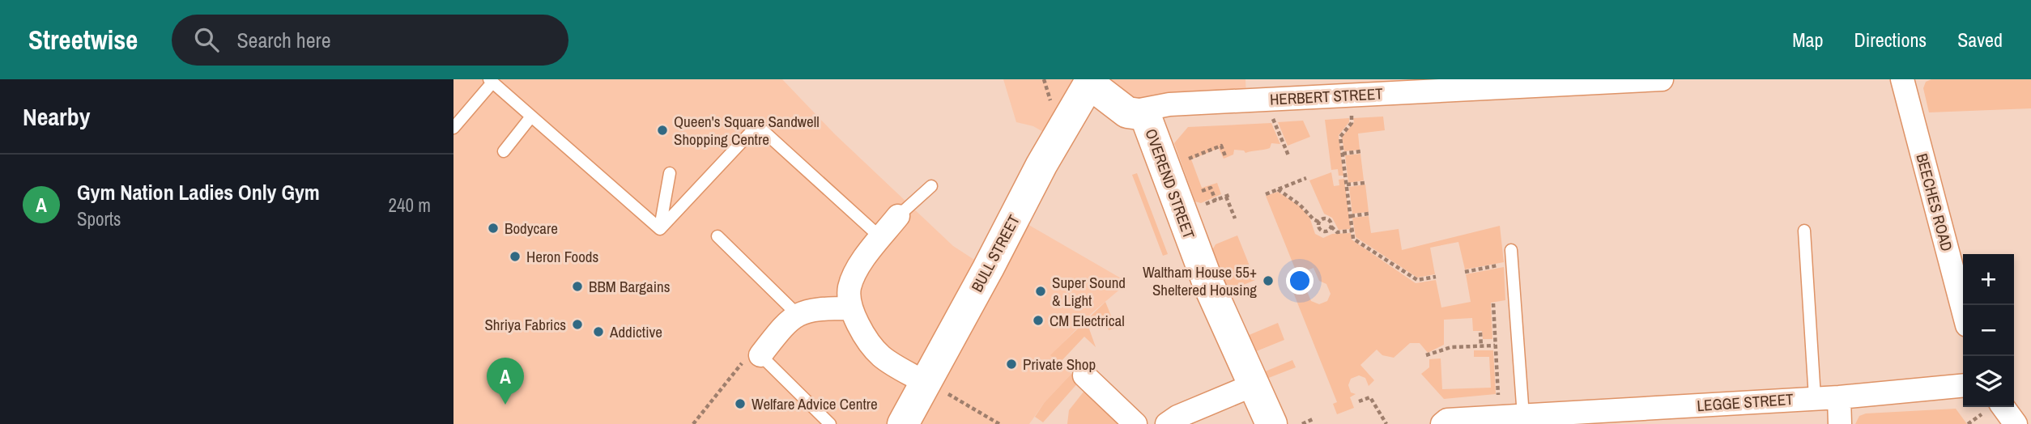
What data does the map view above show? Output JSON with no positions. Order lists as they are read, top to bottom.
{
  "streets": {
    "street": [
      "HERBERT STREET",
      "OVEREND STREET",
      "BEECHES ROAD",
      "BULL STREET",
      "LEGGE STREET"
    ]
  },
  "crossings": [
    ["HERBERT STREET", "OVEREND STREET"],
    ["OVEREND STREET", "BULL STREET"]
  ],
  "places": [
    "Queen's Square Sandwell Shopping Centre",
    "Bodycare",
    "Heron Foods",
    "Waltham House 55+ Sheltered Housing",
    "BBM Bargains",
    "Super Sound & Light",
    "CM Electrical",
    "Shriya Fabrics",
    "Addictive",
    "Private Shop",
    "Welfare Advice Centre"
  ],
  "page": {
    "header": "Streetwise",
    "search": "Search here",
    "nav": ["Map", "Directions", "Saved"],
    "heading": "Nearby",
    "list": [
      {
        "mark": "A",
        "name": "Gym Nation Ladies Only Gym",
        "note": "Sports",
        "value": "240 m"
      }
    ],
    "map_buttons": ["+", "−"],
    "pins": "A"
  }
}
